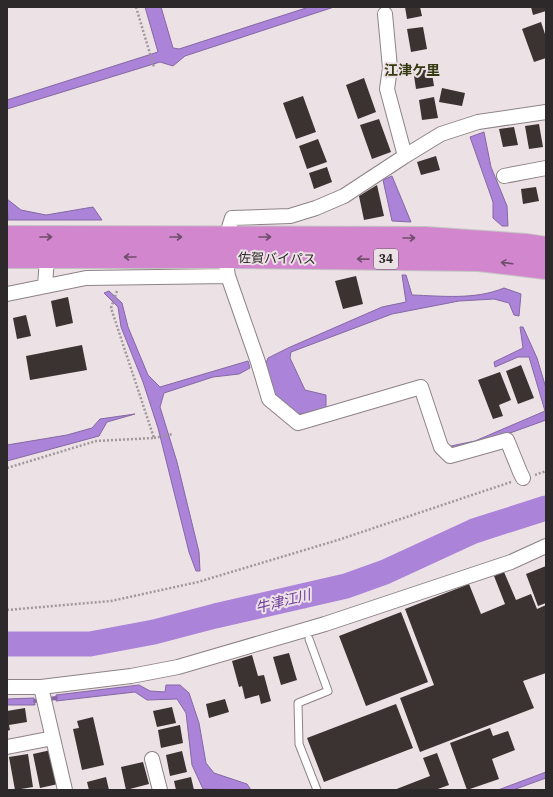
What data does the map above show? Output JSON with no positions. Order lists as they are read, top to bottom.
{
  "streets": {
    "highway": ["佐賀バイパス", "34"]
  },
  "districts": ["江津ケ里"],
  "water": ["牛津江川"]
}
